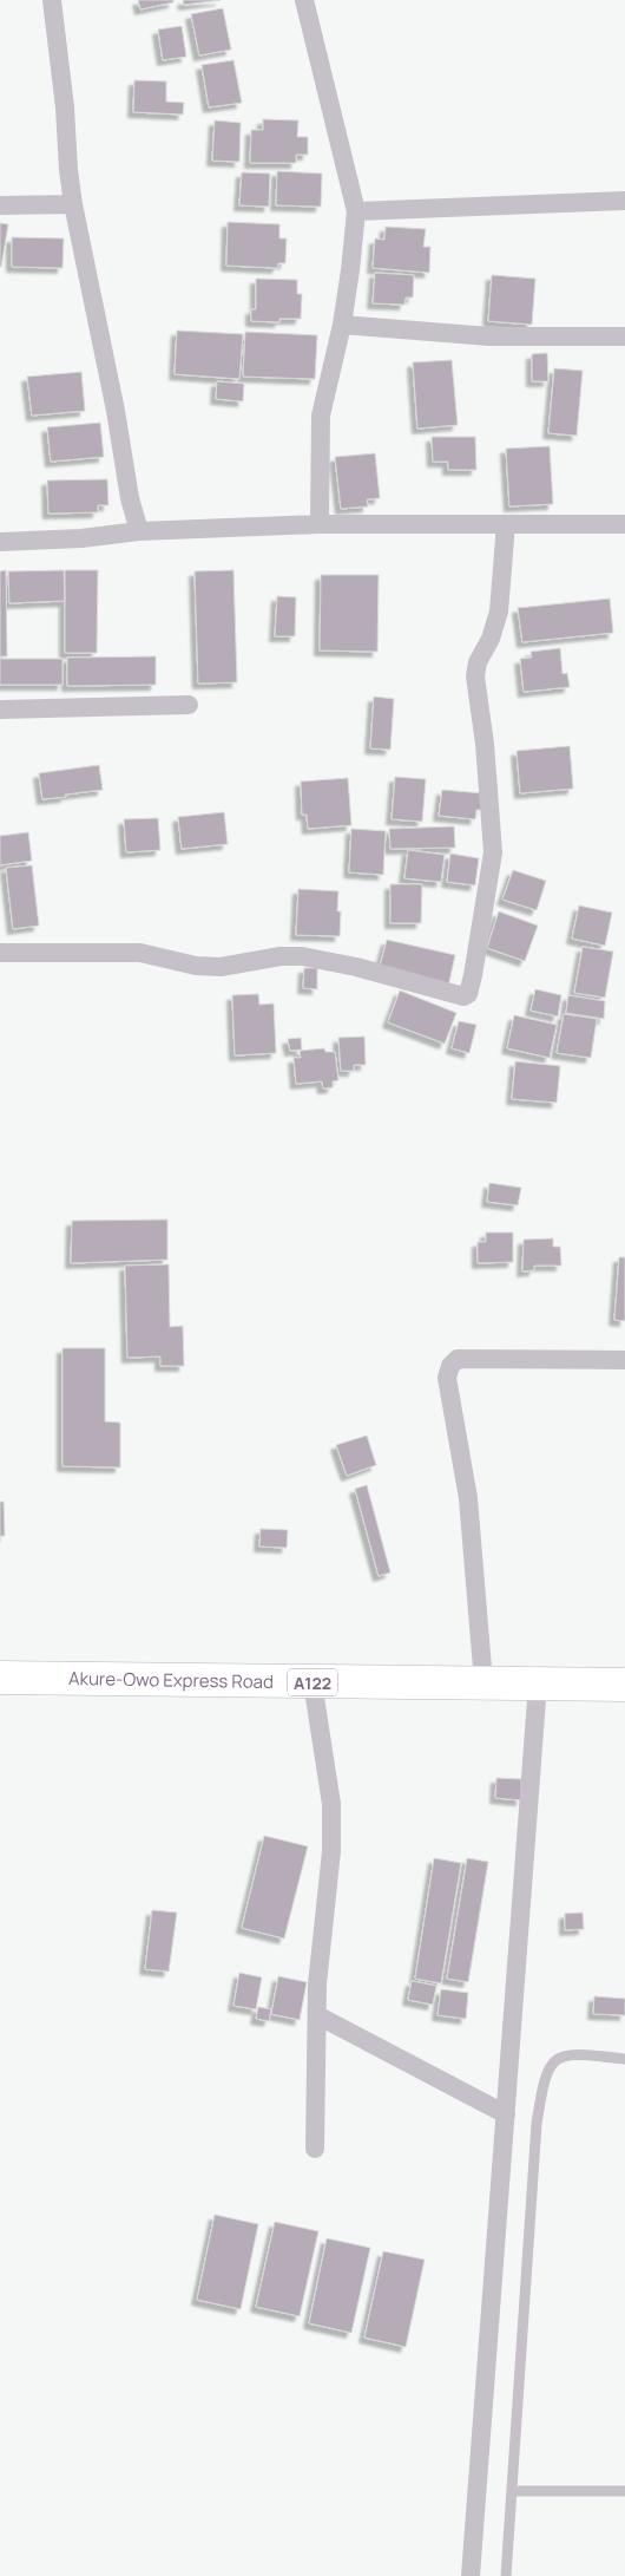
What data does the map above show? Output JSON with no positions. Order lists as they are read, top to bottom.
{
  "streets": {
    "highway": ["Akure-Owo Express Road", "A122"]
  }
}
